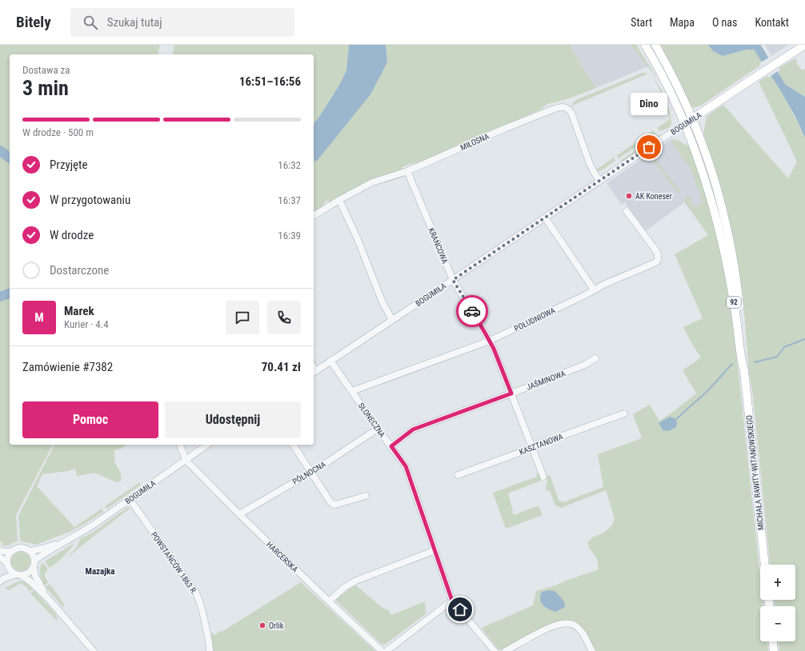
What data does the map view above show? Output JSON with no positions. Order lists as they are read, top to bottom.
{
  "streets": {
    "main road": ["BOGUMIŁA", "92", "MICHAŁA RAWITY-WITANOWSKIEGO"],
    "street": [
      "MIŁOSNA",
      "KRAŃCOWA",
      "POŁUDNIOWA",
      "JAŚMINOWA",
      "SŁONECZNA",
      "KASZTANOWA",
      "PÓŁNOCNA",
      "HARCERSKA",
      "POWSTAŃCÓW 1863 R."
    ]
  },
  "crossings": [
    ["BOGUMIŁA", "MIŁOSNA"],
    ["BOGUMIŁA", "KRAŃCOWA"],
    ["BOGUMIŁA", "SŁONECZNA"],
    ["BOGUMIŁA", "MICHAŁA RAWITY-WITANOWSKIEGO"],
    ["BOGUMIŁA", "HARCERSKA"],
    ["BOGUMIŁA", "POWSTAŃCÓW 1863 R."],
    ["MIŁOSNA", "KRAŃCOWA"],
    ["KRAŃCOWA", "POŁUDNIOWA"],
    ["KRAŃCOWA", "JAŚMINOWA"],
    ["KRAŃCOWA", "KASZTANOWA"],
    ["POŁUDNIOWA", "SŁONECZNA"],
    ["JAŚMINOWA", "SŁONECZNA"],
    ["SŁONECZNA", "PÓŁNOCNA"],
    ["PÓŁNOCNA", "HARCERSKA"]
  ],
  "districts": ["Mazajka"],
  "places": ["Dino", "AK Koneser", "Orlik"],
  "page": {
    "header": "Bitely",
    "search": "Szukaj tutaj",
    "nav": [
      "Start",
      "Mapa",
      "O nas",
      "Kontakt"
    ],
    "heading": ["3 min", "Dostawa za", "16:51–16:56"],
    "panel": [
      "Marek",
      "Kurier · 4.4",
      "Zamówienie #7382",
      "70.41 zł"
    ],
    "bubble": "Dino",
    "bar": "W drodze · 500 m",
    "list": [
      ["Przyjęte", "16:32"],
      ["W przygotowaniu", "16:37"],
      ["W drodze", "16:39"],
      "Dostarczone"
    ],
    "round": "M",
    "buttons": ["Pomoc", "Udostępnij"],
    "map_buttons": ["+", "−"]
  }
}
